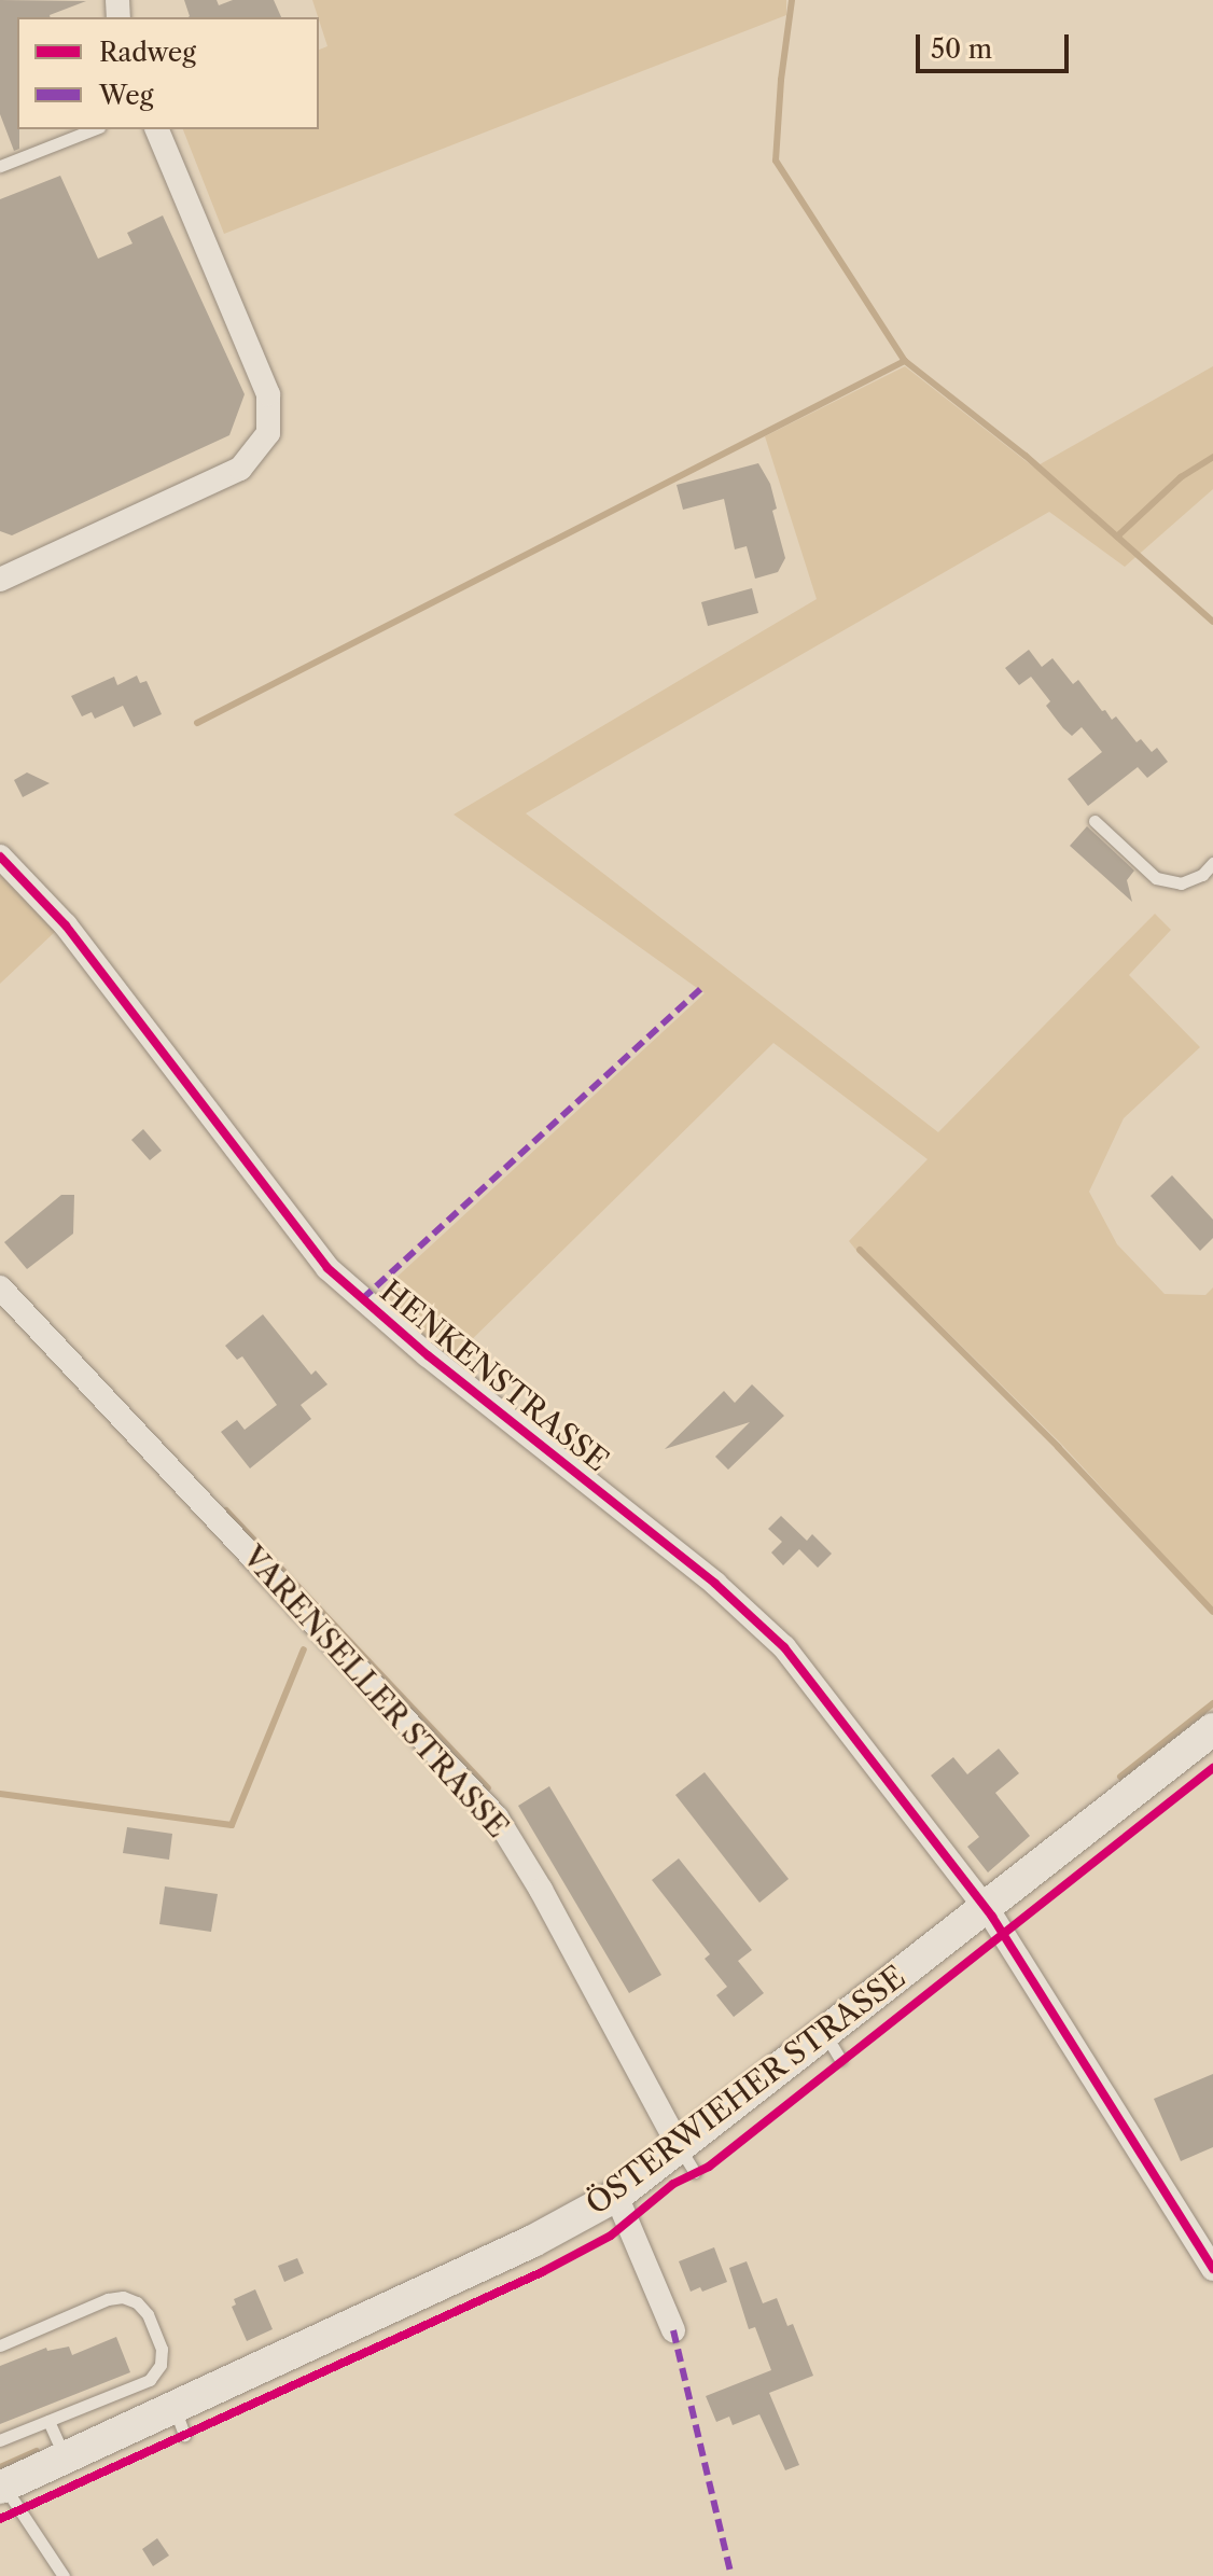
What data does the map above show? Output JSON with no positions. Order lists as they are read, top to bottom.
{
  "streets": {
    "street": ["HENKENSTRASSE", "VARENSELLER STRASSE", "ÖSTERWIEHER STRASSE"]
  },
  "crossings": [
    ["HENKENSTRASSE", "ÖSTERWIEHER STRASSE"],
    ["VARENSELLER STRASSE", "ÖSTERWIEHER STRASSE"]
  ],
  "legend": ["Radweg", "Weg"],
  "scale_bar": "50 m"
}
